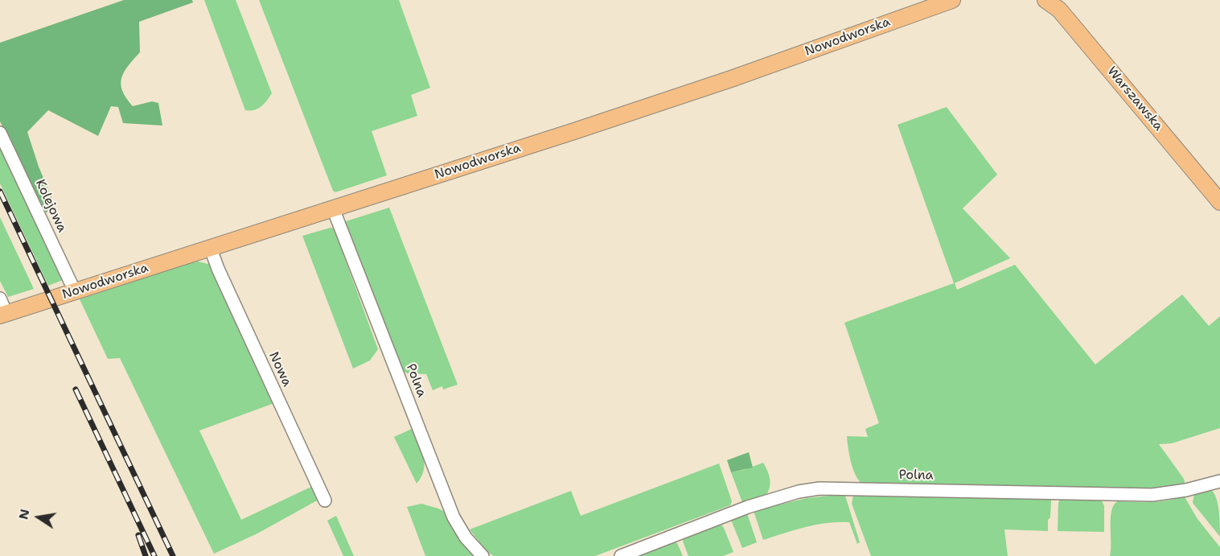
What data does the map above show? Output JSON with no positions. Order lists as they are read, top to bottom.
{
  "streets": {
    "main road": ["Nowodworska", "Warszawska"],
    "street": ["Kolejowa", "Nowa", "Polna"]
  },
  "crossings": [
    ["Nowodworska", "Kolejowa"],
    ["Nowodworska", "Nowa"],
    ["Nowodworska", "Polna"]
  ],
  "north": "left"
}
